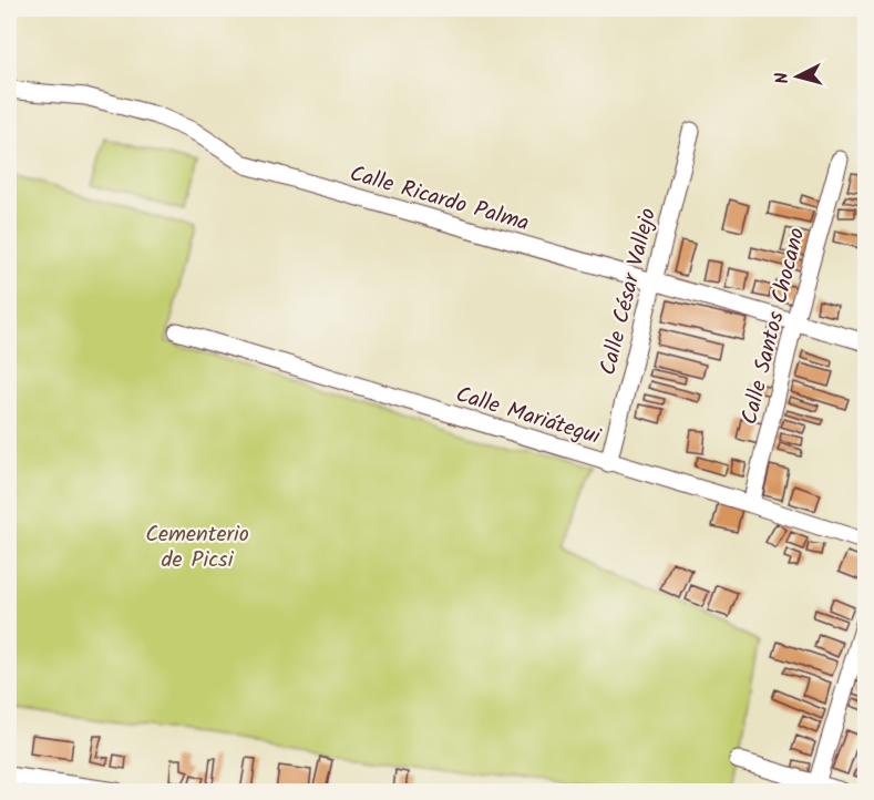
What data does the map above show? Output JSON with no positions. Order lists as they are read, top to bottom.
{
  "streets": {
    "street": [
      "Calle Ricardo Palma",
      "Calle César Vallejo",
      "Calle Santos Chocano",
      "Calle Mariátegui"
    ]
  },
  "crossings": [
    ["Calle Ricardo Palma", "Calle César Vallejo"],
    ["Calle Ricardo Palma", "Calle Santos Chocano"],
    ["Calle César Vallejo", "Calle Mariátegui"],
    ["Calle Santos Chocano", "Calle Mariátegui"]
  ],
  "parks": ["Cementerio de Picsi"],
  "north": "left"
}
